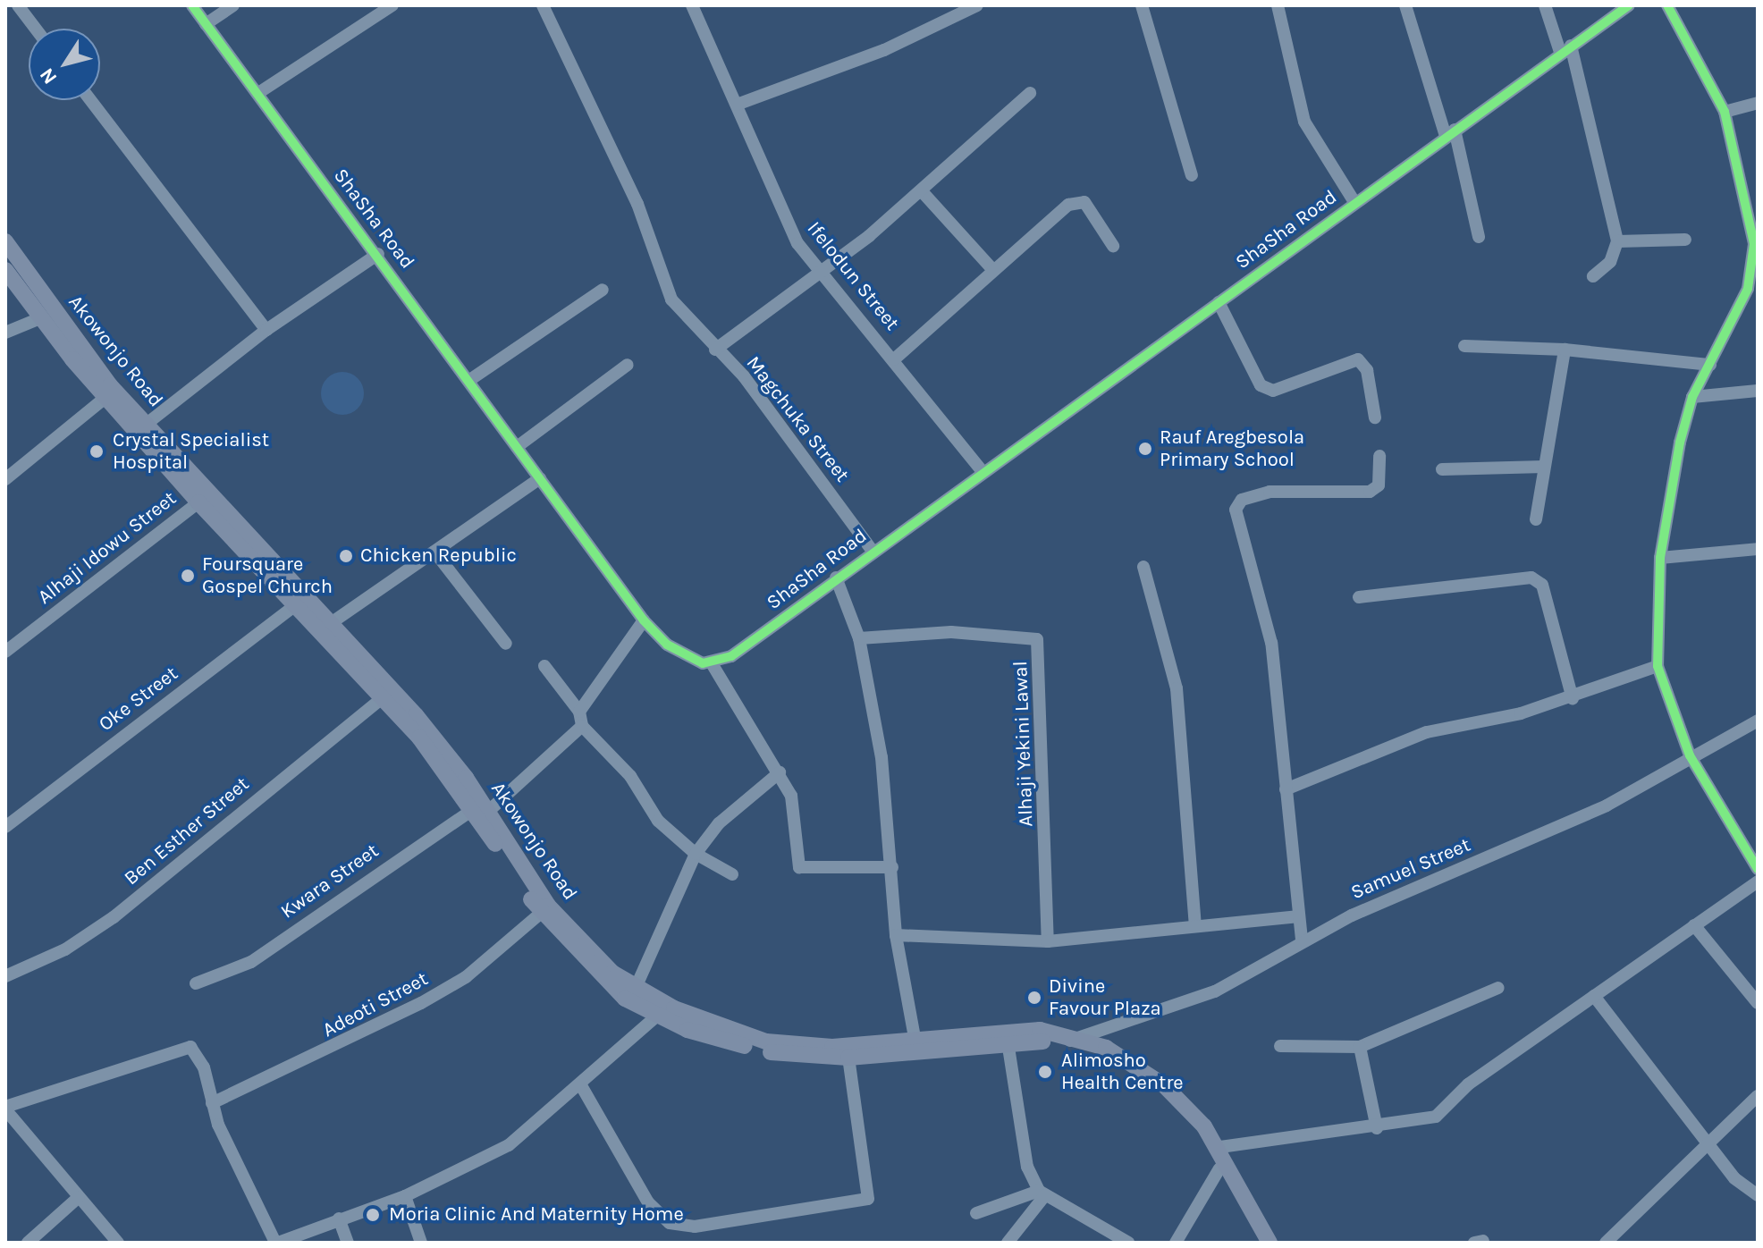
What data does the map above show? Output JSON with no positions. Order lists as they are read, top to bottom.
{
  "streets": {
    "main road": ["Akowonjo Road"],
    "street": [
      "ShaSha Road",
      "Ifelodun Street",
      "Magchuka Street",
      "Alhaji Idowu Street",
      "Oke Street",
      "Alhaji Yekini Lawal",
      "Ben Esther Street",
      "Samuel Street",
      "Kwara Street",
      "Adeoti Street"
    ]
  },
  "crossings": [
    ["ShaSha Road", "Ifelodun Street"],
    ["ShaSha Road", "Magchuka Street"],
    ["Akowonjo Road", "Alhaji Idowu Street"],
    ["Akowonjo Road", "Oke Street"],
    ["Akowonjo Road", "Ben Esther Street"],
    ["Akowonjo Road", "Samuel Street"],
    ["Akowonjo Road", "Kwara Street"],
    ["Akowonjo Road", "Adeoti Street"]
  ],
  "places": [
    "Rauf Aregbesola Primary School",
    "Crystal Specialist Hospital",
    "Chicken Republic",
    "Foursquare Gospel Church",
    "Divine Favour Plaza",
    "Alimosho Health Centre",
    "Moria Clinic And Maternity Home"
  ],
  "north": "bottom left"
}
